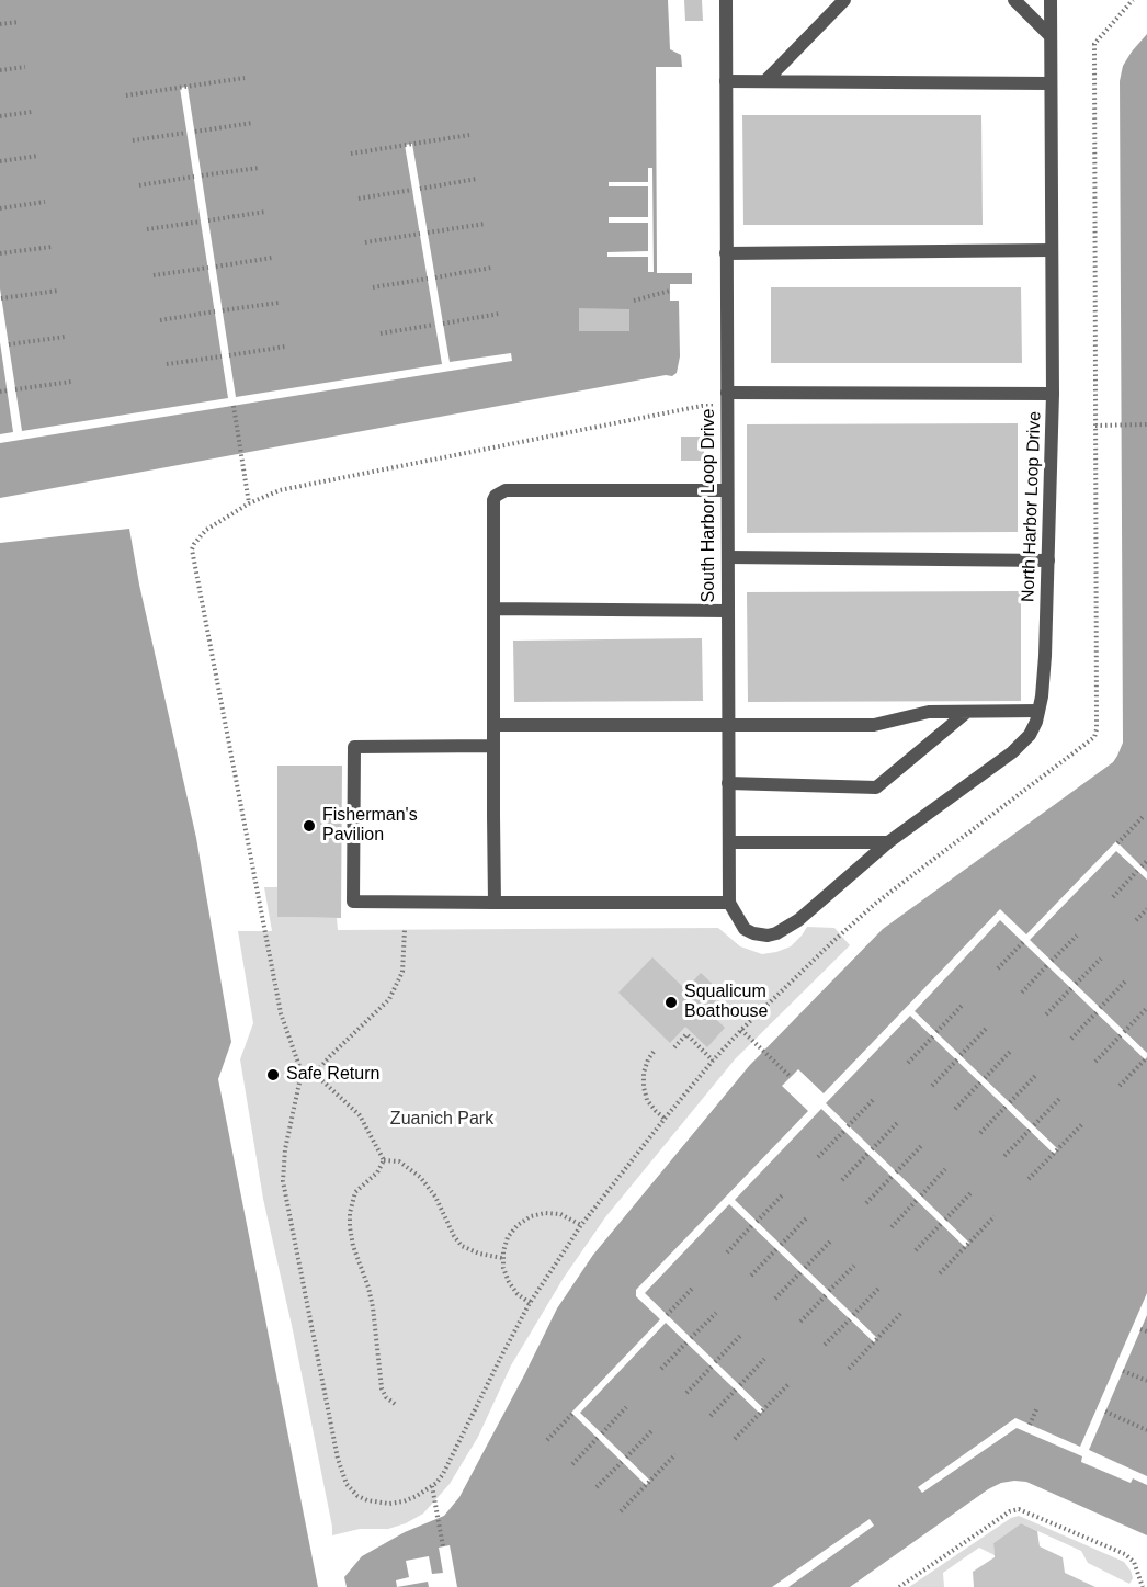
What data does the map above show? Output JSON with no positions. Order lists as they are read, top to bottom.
{
  "streets": {
    "street": ["South Harbor Loop Drive", "North Harbor Loop Drive"]
  },
  "crossings": [
    ["South Harbor Loop Drive", "North Harbor Loop Drive"]
  ],
  "parks": ["Zuanich Park"],
  "places": ["Fisherman's Pavilion", "Squalicum Boathouse", "Safe Return"]
}
